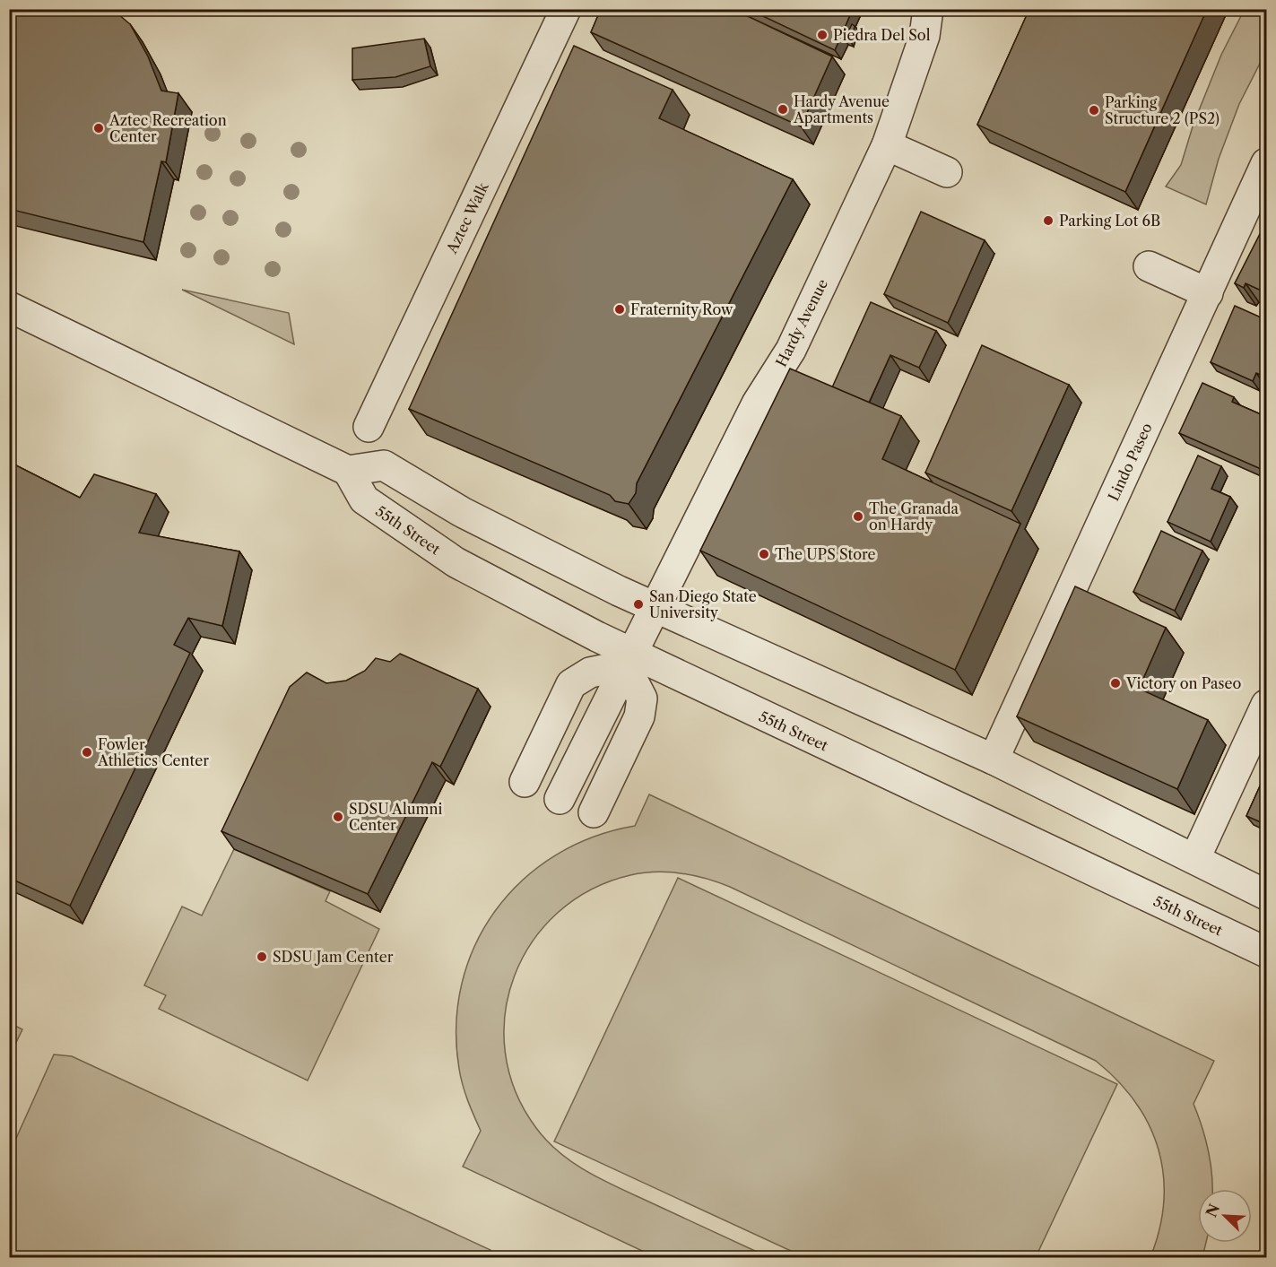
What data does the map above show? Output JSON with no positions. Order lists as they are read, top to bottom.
{
  "streets": {
    "street": [
      "Aztec Walk",
      "Hardy Avenue",
      "Lindo Paseo",
      "55th Street"
    ]
  },
  "crossings": [
    ["Hardy Avenue", "55th Street"]
  ],
  "places": [
    "Piedra Del Sol",
    "Hardy Avenue Apartments",
    "Parking Structure 2 (PS2)",
    "Aztec Recreation Center",
    "Parking Lot 6B",
    "Fraternity Row",
    "The Granada on Hardy",
    "The UPS Store",
    "San Diego State University",
    "Victory on Paseo",
    "Fowler Athletics Center",
    "SDSU Alumni Center",
    "SDSU Jam Center"
  ],
  "north": "top left"
}
